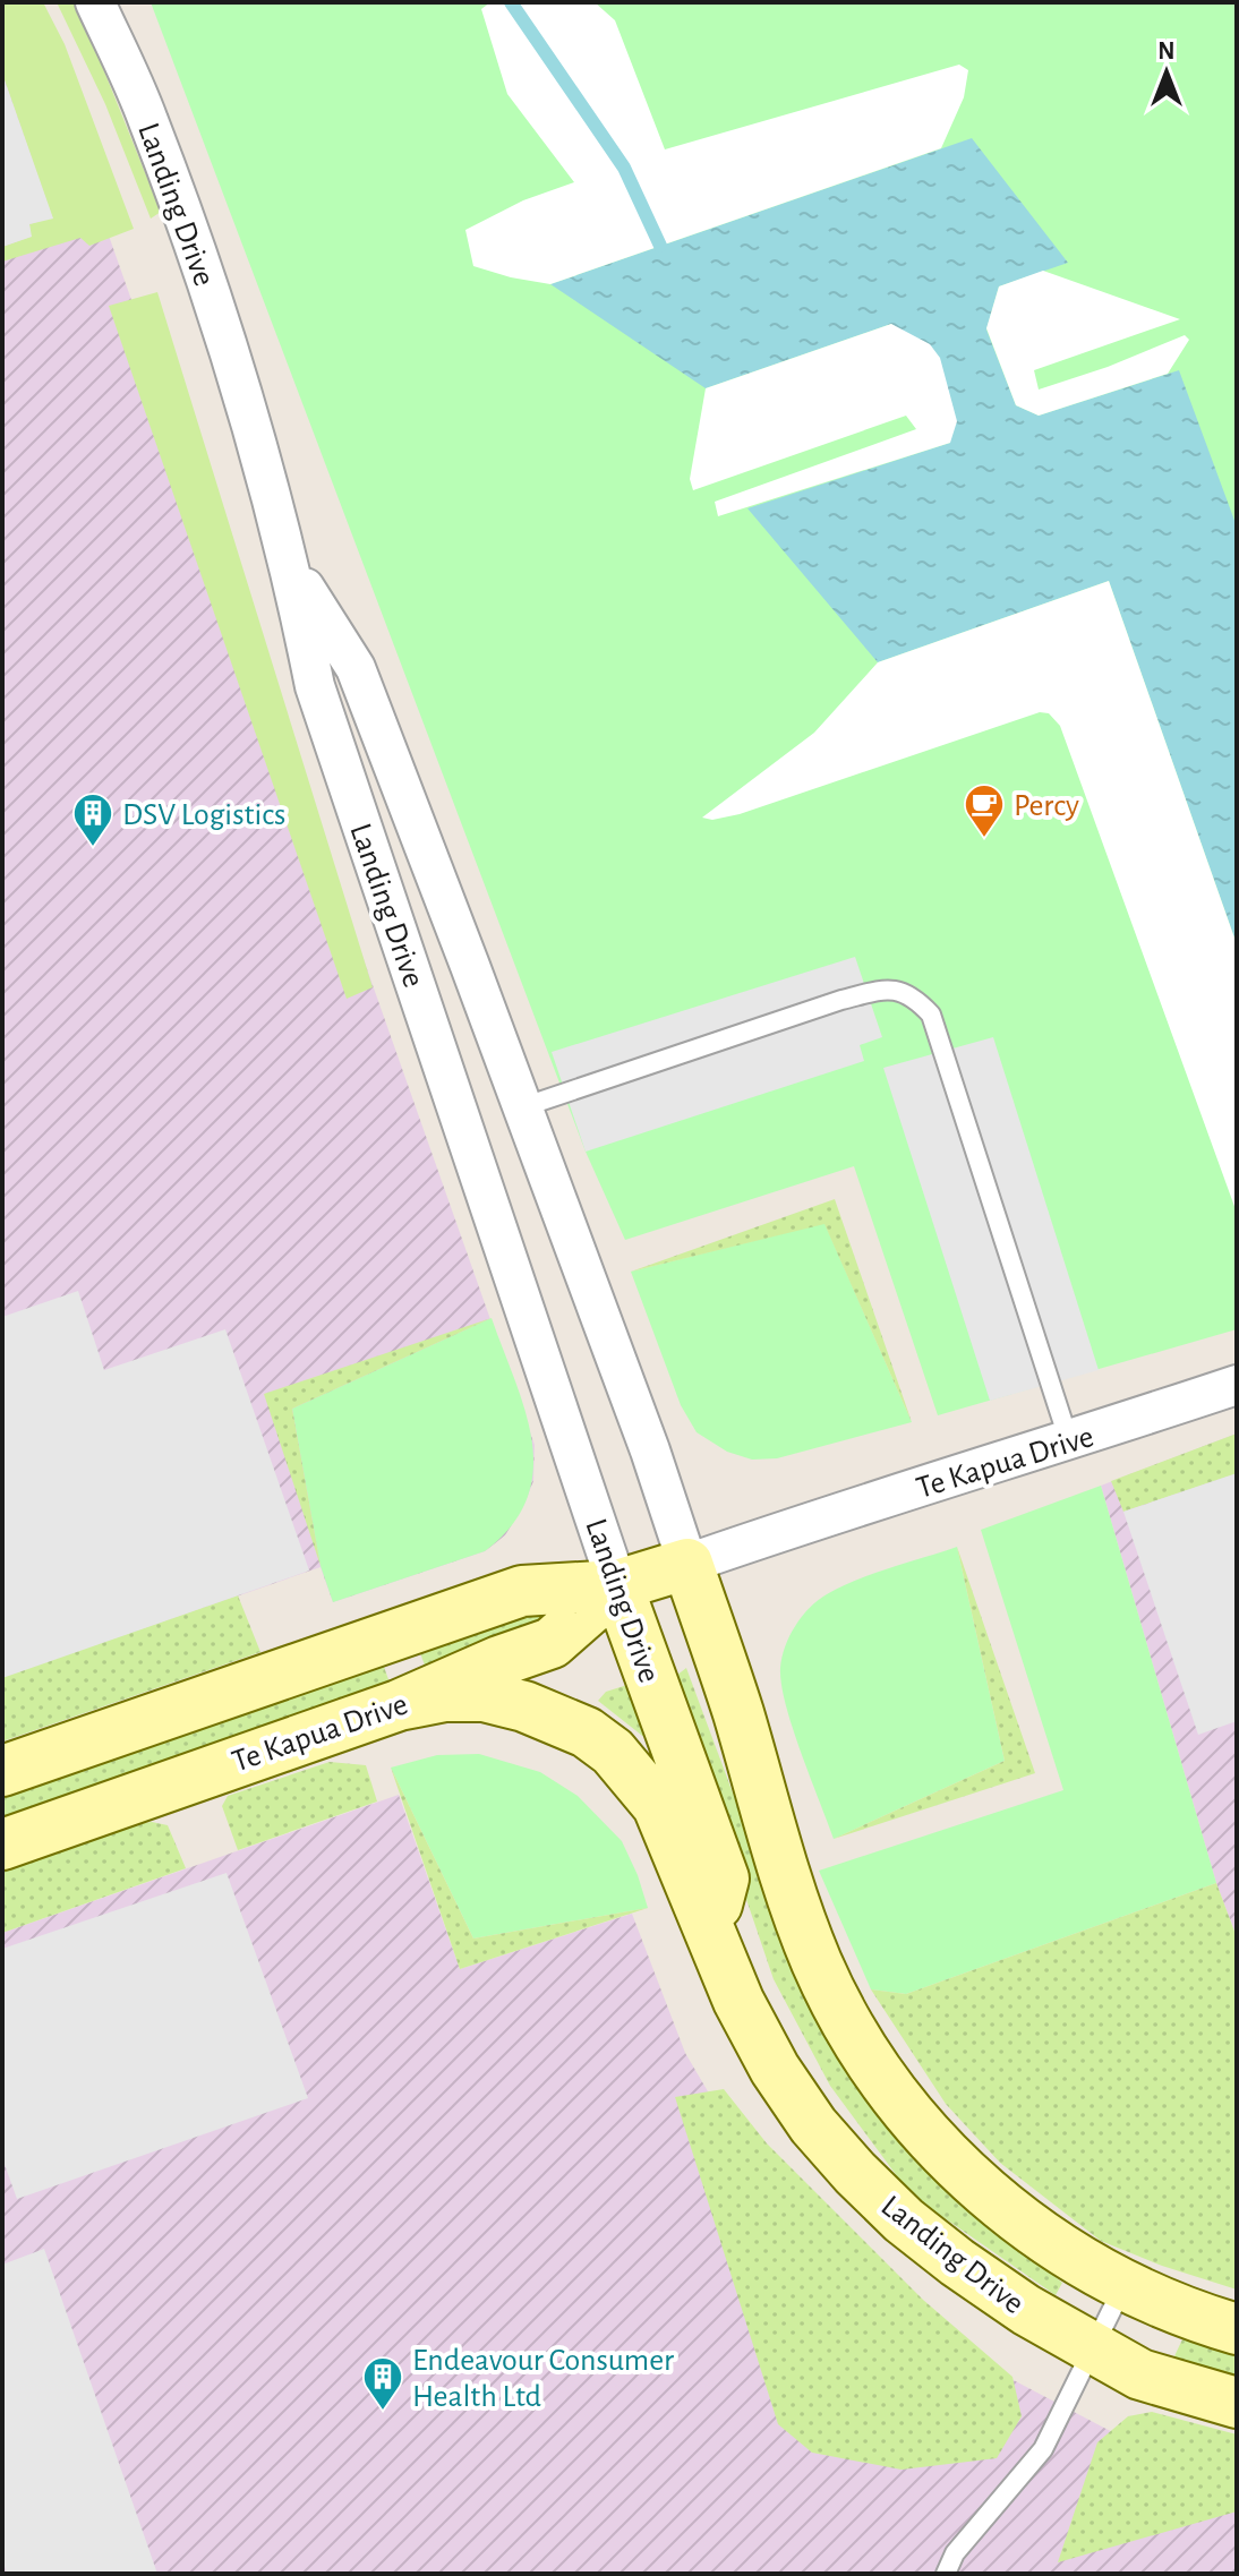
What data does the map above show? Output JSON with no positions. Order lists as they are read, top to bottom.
{
  "streets": {
    "street": ["Landing Drive", "Te Kapua Drive"]
  },
  "crossings": [
    ["Landing Drive", "Te Kapua Drive"]
  ],
  "places": {
    "cafe": ["Percy"],
    "building": ["DSV Logistics", "Endeavour Consumer Health Ltd"]
  },
  "north": "top"
}
